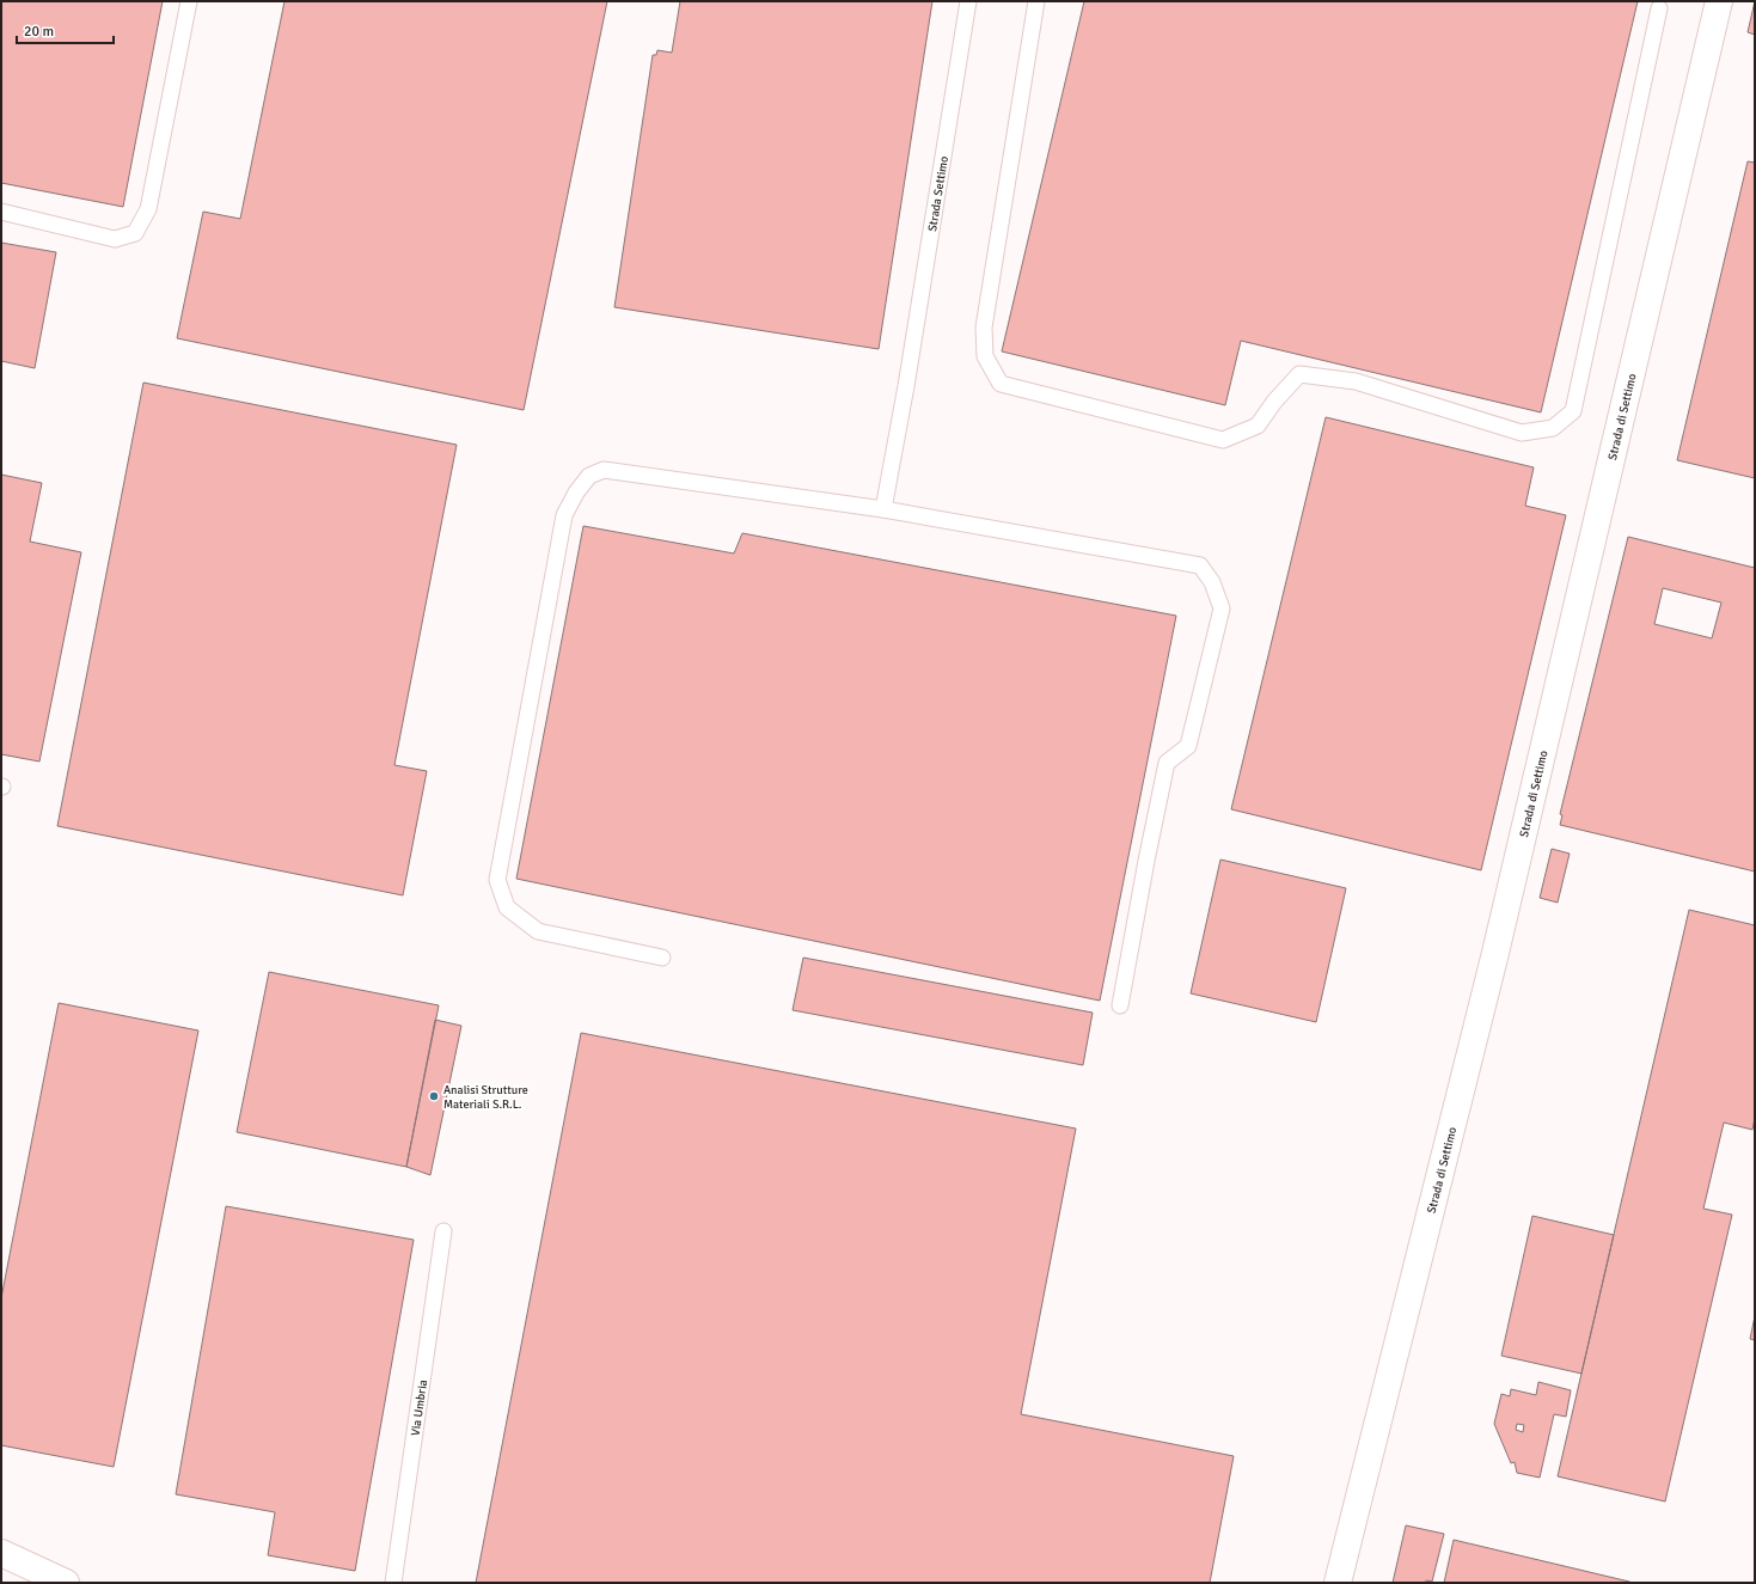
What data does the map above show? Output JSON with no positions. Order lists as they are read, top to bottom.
{
  "streets": {
    "street": ["Strada di Settimo"],
    "lane": ["Strada Settimo", "Via Umbria"]
  },
  "places": ["Analisi Strutture Materiali S.R.L."],
  "scale_bar": "20 m"
}
